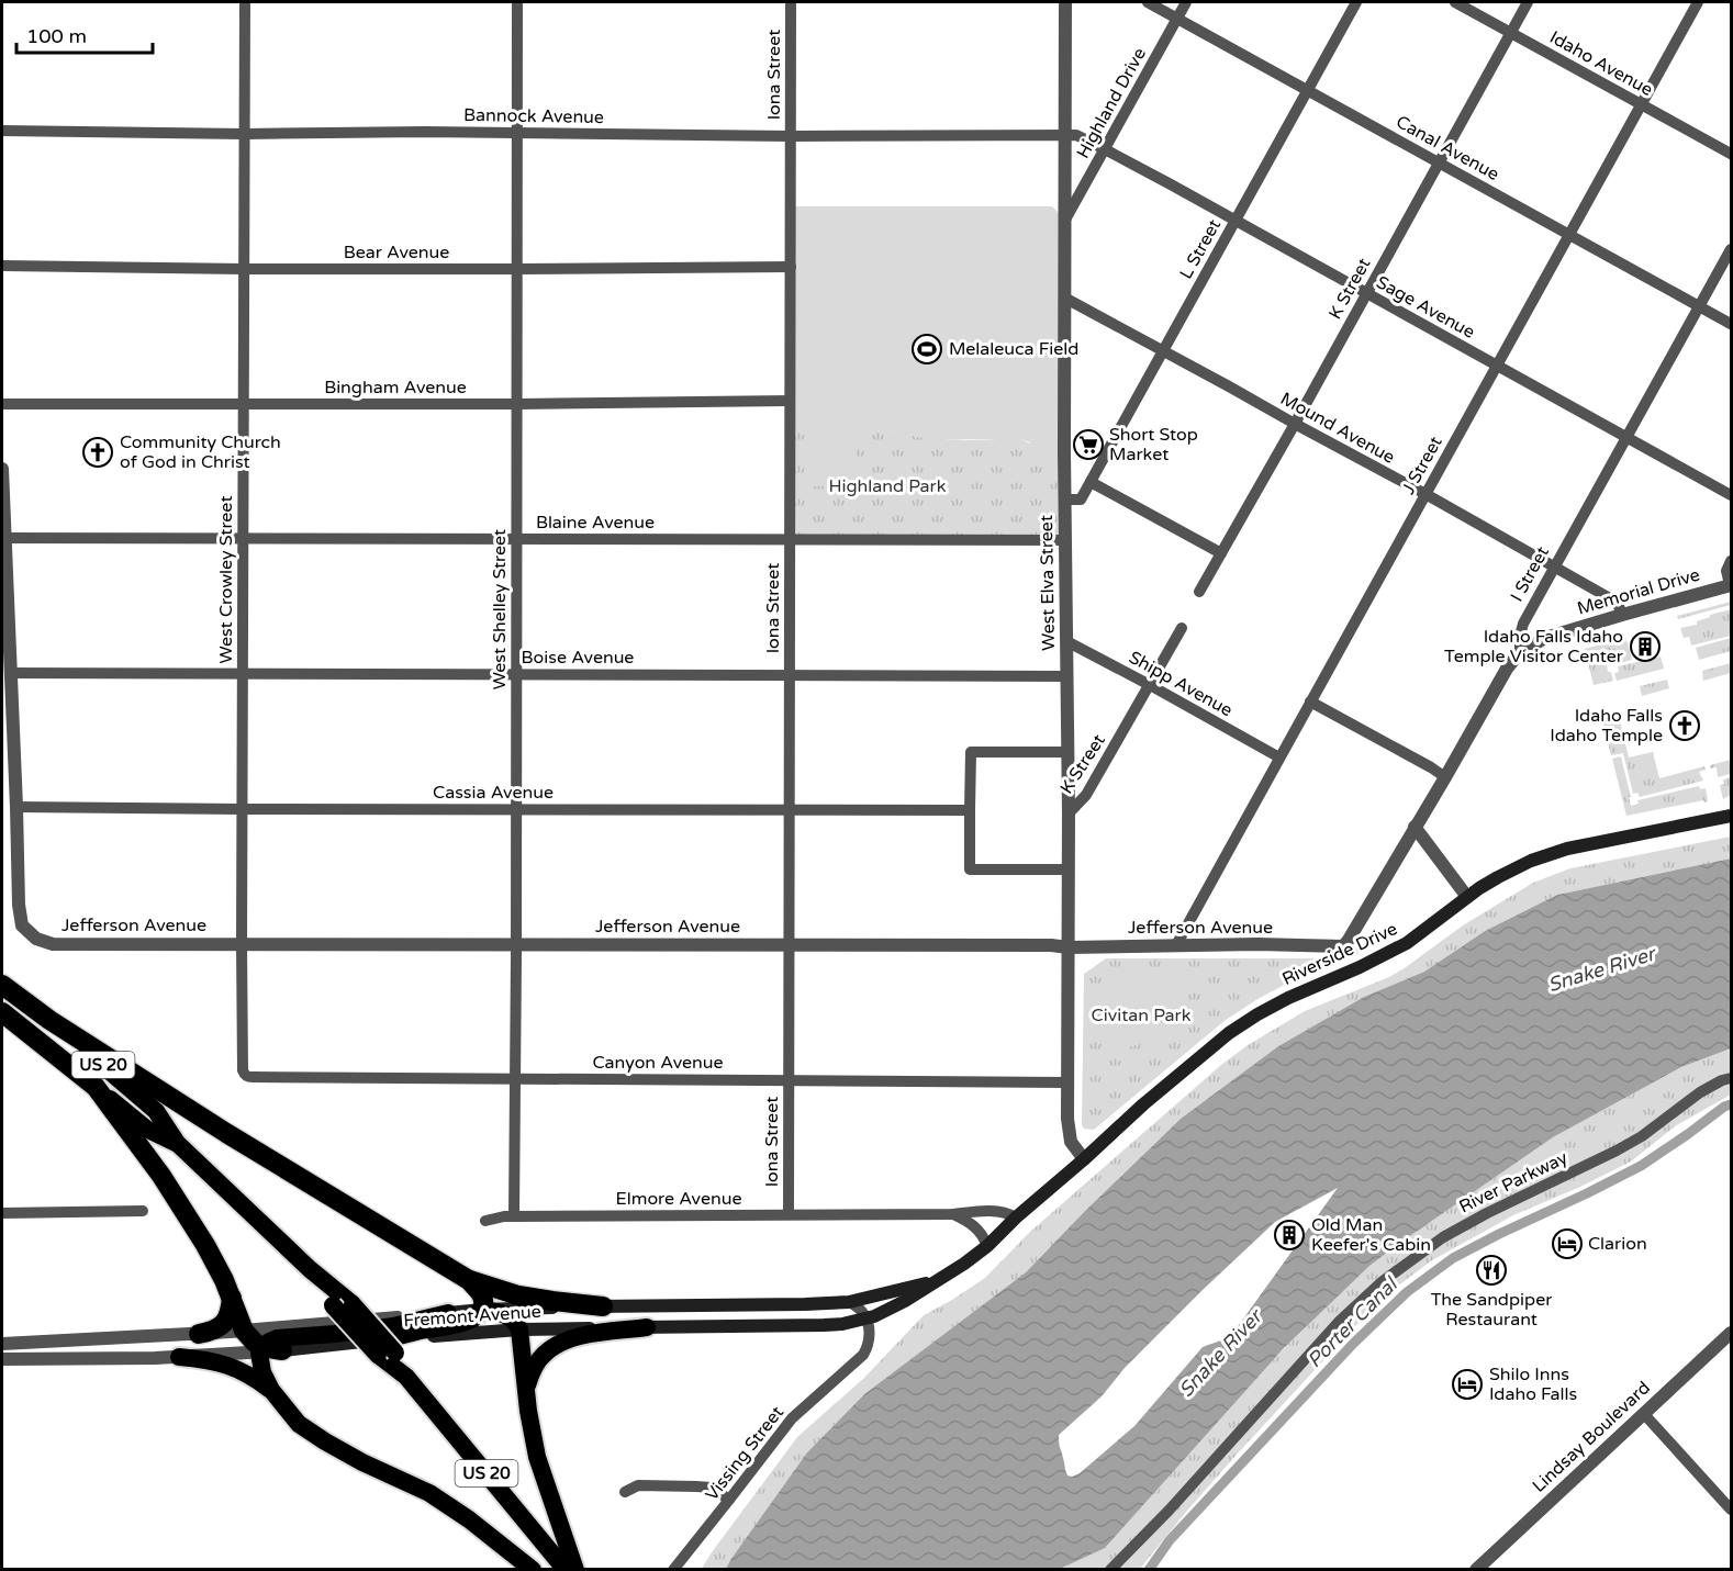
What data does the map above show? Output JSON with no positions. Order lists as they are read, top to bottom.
{
  "streets": {
    "highway": ["US 20"],
    "main road": ["Riverside Drive", "Fremont Avenue"],
    "street": [
      "Idaho Avenue",
      "Iona Street",
      "Highland Drive",
      "Bannock Avenue",
      "Canal Avenue",
      "L Street",
      "Bear Avenue",
      "K Street",
      "Sage Avenue",
      "Bingham Avenue",
      "Mound Avenue",
      "J Street",
      "Blaine Avenue",
      "I Street",
      "West Crowley Street",
      "West Elva Street",
      "Memorial Drive",
      "West Shelley Street",
      "Boise Avenue",
      "Shipp Avenue",
      "Cassia Avenue",
      "Jefferson Avenue",
      "Canyon Avenue",
      "River Parkway",
      "Elmore Avenue",
      "Lindsay Boulevard",
      "Vissing Street"
    ]
  },
  "crossings": [
    ["Idaho Avenue", "K Street"],
    ["Idaho Avenue", "J Street"],
    ["Iona Street", "Bannock Avenue"],
    ["Iona Street", "Bear Avenue"],
    ["Iona Street", "Bingham Avenue"],
    ["Iona Street", "Blaine Avenue"],
    ["Iona Street", "Boise Avenue"],
    ["Iona Street", "Cassia Avenue"],
    ["Iona Street", "Jefferson Avenue"],
    ["Iona Street", "Canyon Avenue"],
    ["Iona Street", "Elmore Avenue"],
    ["Highland Drive", "Bannock Avenue"],
    ["Highland Drive", "Canal Avenue"],
    ["Highland Drive", "Sage Avenue"],
    ["Highland Drive", "West Elva Street"],
    ["Bannock Avenue", "Sage Avenue"],
    ["Bannock Avenue", "West Crowley Street"],
    ["Bannock Avenue", "West Elva Street"],
    ["Bannock Avenue", "West Shelley Street"],
    ["Canal Avenue", "L Street"],
    ["Canal Avenue", "K Street"],
    ["Canal Avenue", "J Street"],
    ["Canal Avenue", "I Street"],
    ["L Street", "Sage Avenue"],
    ["L Street", "Mound Avenue"],
    ["L Street", "West Elva Street"],
    ["Bear Avenue", "West Crowley Street"],
    ["Bear Avenue", "West Shelley Street"],
    ["K Street", "Sage Avenue"],
    ["K Street", "Mound Avenue"],
    ["K Street", "West Elva Street"],
    ["K Street", "Shipp Avenue"],
    ["Sage Avenue", "J Street"],
    ["Sage Avenue", "I Street"],
    ["Bingham Avenue", "West Crowley Street"],
    ["Bingham Avenue", "West Shelley Street"],
    ["Mound Avenue", "J Street"],
    ["Mound Avenue", "I Street"],
    ["Mound Avenue", "West Elva Street"],
    ["Mound Avenue", "Memorial Drive"],
    ["J Street", "Shipp Avenue"],
    ["J Street", "Jefferson Avenue"],
    ["Blaine Avenue", "West Crowley Street"],
    ["Blaine Avenue", "West Elva Street"],
    ["Blaine Avenue", "West Shelley Street"],
    ["I Street", "Memorial Drive"],
    ["I Street", "Jefferson Avenue"],
    ["West Crowley Street", "Boise Avenue"],
    ["West Crowley Street", "Cassia Avenue"],
    ["West Crowley Street", "Jefferson Avenue"],
    ["West Crowley Street", "Canyon Avenue"],
    ["West Elva Street", "Boise Avenue"],
    ["West Elva Street", "Shipp Avenue"],
    ["West Elva Street", "Jefferson Avenue"],
    ["West Elva Street", "Riverside Drive"],
    ["West Elva Street", "Canyon Avenue"],
    ["West Shelley Street", "Boise Avenue"],
    ["West Shelley Street", "Cassia Avenue"],
    ["West Shelley Street", "Jefferson Avenue"],
    ["West Shelley Street", "Canyon Avenue"],
    ["West Shelley Street", "Elmore Avenue"],
    ["Cassia Avenue", "Jefferson Avenue"],
    ["Riverside Drive", "Fremont Avenue"],
    ["US 20", "Fremont Avenue"],
    ["Elmore Avenue", "Fremont Avenue"],
    ["Fremont Avenue", "Vissing Street"]
  ],
  "water": ["Snake River", "Porter Canal"],
  "parks": ["Highland Park", "Civitan Park"],
  "places": {
    "sports": ["Melaleuca Field"],
    "supermarket": ["Short Stop Market"],
    "church": ["Community Church of God in Christ", "Idaho Falls Idaho Temple"],
    "building": ["Idaho Falls Idaho Temple Visitor Center", "Old Man Keefer's Cabin"],
    "hotel": ["Clarion", "Shilo Inns Idaho Falls"],
    "restaurant": ["The Sandpiper Restaurant"]
  },
  "scale_bar": "100 m"
}
